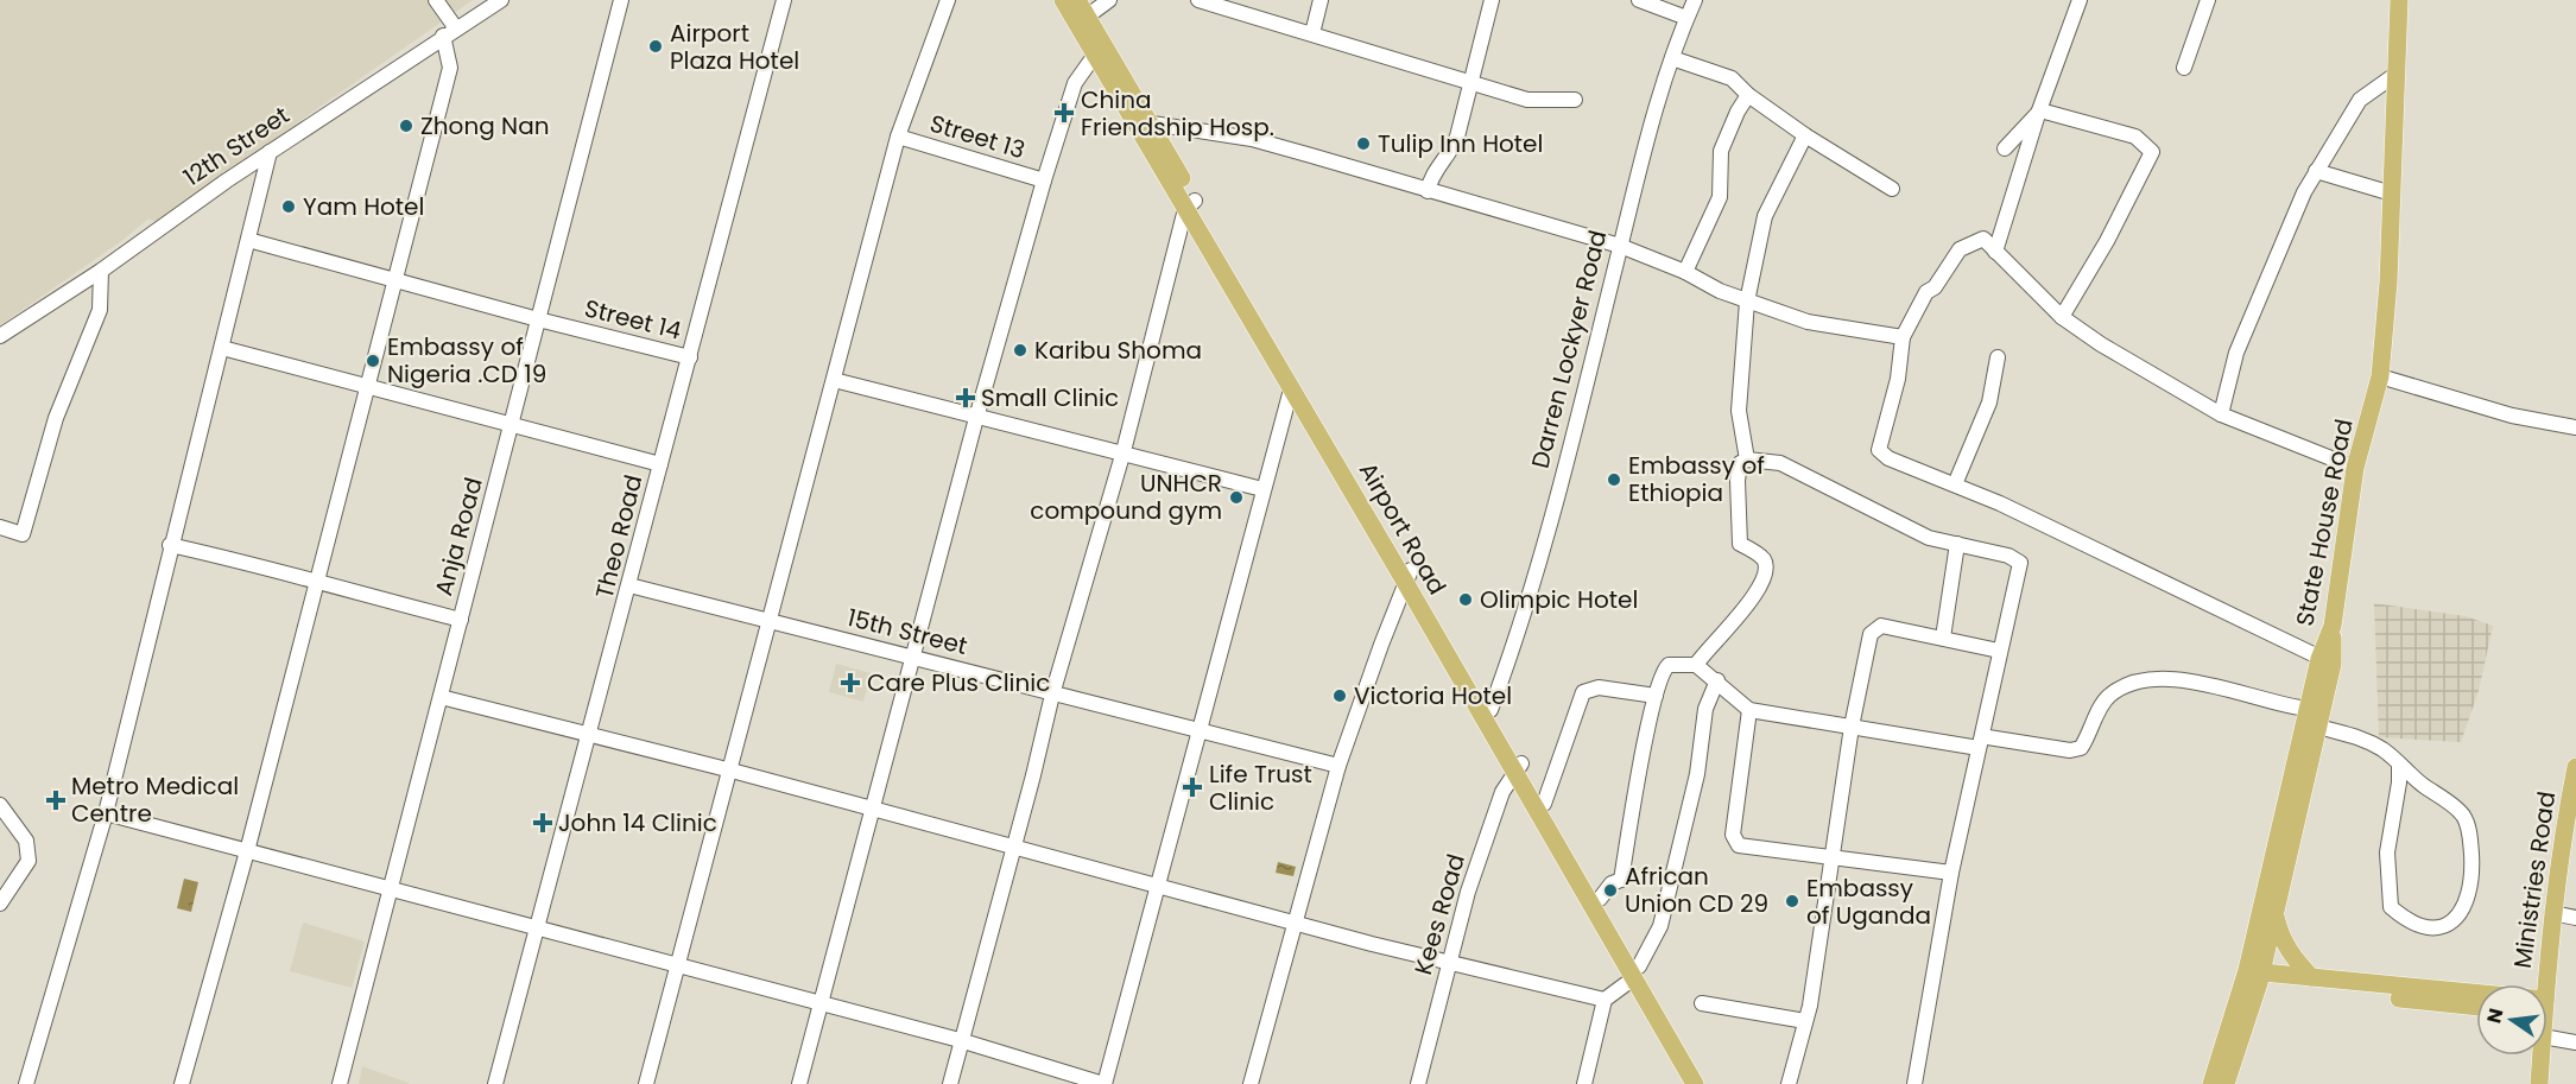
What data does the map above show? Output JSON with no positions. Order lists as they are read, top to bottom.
{
  "streets": {
    "main road": ["State House Road", "Airport Road", "Ministries Road"],
    "street": [
      "Street 13",
      "12th Street",
      "Street 14",
      "Darren Lockyer Road",
      "Anja Road",
      "Theo Road",
      "15th Street",
      "Kees Road"
    ]
  },
  "crossings": [
    ["Street 14", "Anja Road"],
    ["Street 14", "Theo Road"],
    ["Darren Lockyer Road", "Airport Road"],
    ["Airport Road", "Kees Road"],
    ["Theo Road", "15th Street"]
  ],
  "places": {
    "other": [
      "Airport Plaza Hotel",
      "Zhong Nan",
      "Tulip Inn Hotel",
      "Yam Hotel",
      "Karibu Shoma",
      "Embassy of Nigeria .CD 19",
      "Embassy of Ethiopia",
      "UNHCR compound gym",
      "Olimpic Hotel",
      "Victoria Hotel",
      "African Union CD 29",
      "Embassy of Uganda"
    ],
    "health": [
      "China Friendship Hosp.",
      "Small Clinic",
      "Care Plus Clinic",
      "Life Trust Clinic",
      "Metro Medical Centre",
      "John 14 Clinic"
    ]
  },
  "north": "left"
}
